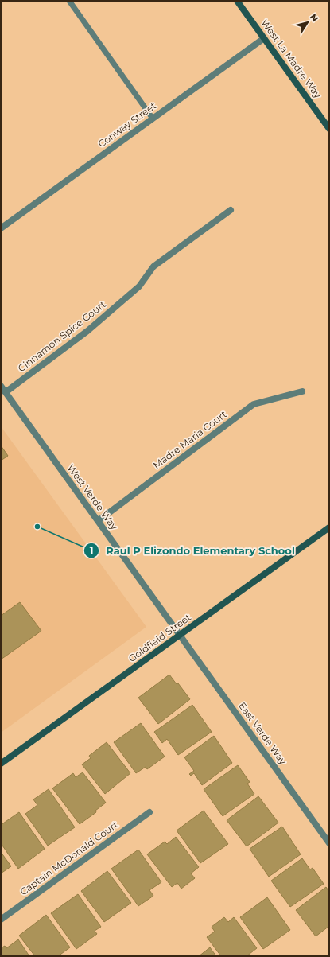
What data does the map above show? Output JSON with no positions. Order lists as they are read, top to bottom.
{
  "streets": {
    "street": [
      "West La Madre Way",
      "Conway Street",
      "Cinnamon Spice Court",
      "Madre Maria Court",
      "West Verde Way",
      "Goldfield Street",
      "East Verde Way",
      "Captain McDonald Court"
    ]
  },
  "crossings": [
    ["West La Madre Way", "Conway Street"],
    ["Cinnamon Spice Court", "West Verde Way"],
    ["Madre Maria Court", "West Verde Way"],
    ["West Verde Way", "Goldfield Street"],
    ["West Verde Way", "East Verde Way"],
    ["Goldfield Street", "East Verde Way"]
  ],
  "places": ["Raul P Elizondo Elementary School"],
  "north": "top right"
}
